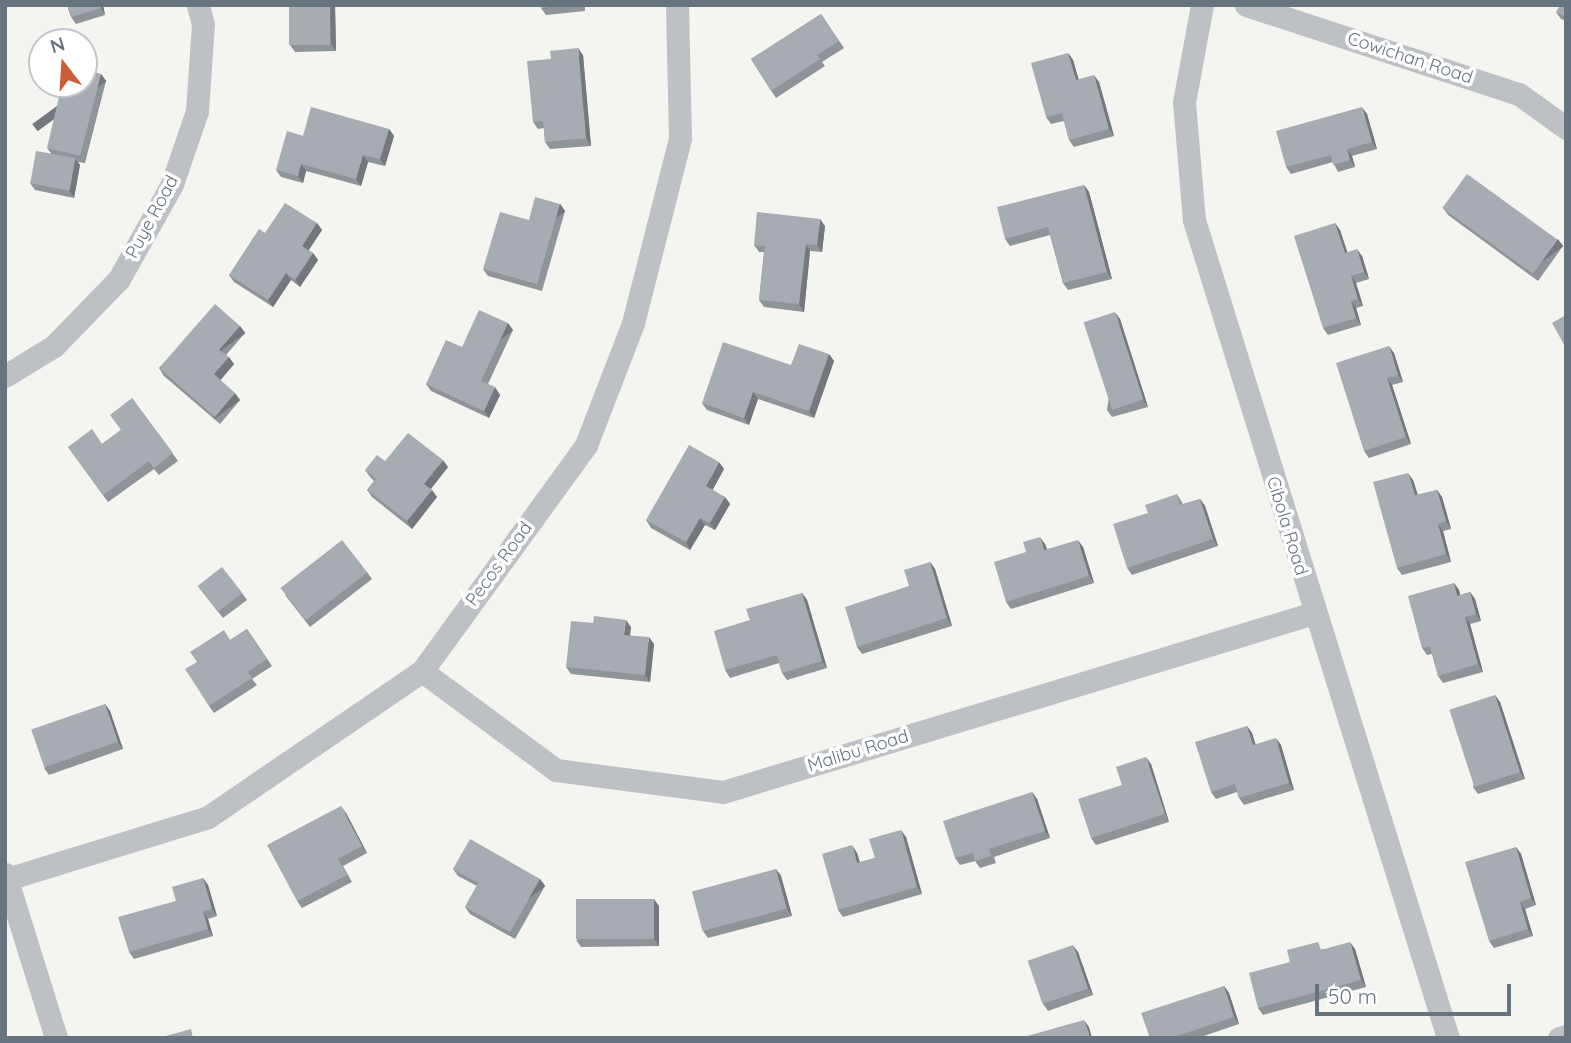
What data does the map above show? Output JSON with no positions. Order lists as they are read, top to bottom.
{
  "streets": {
    "street": [
      "Cowichan Road",
      "Puye Road",
      "Cibola Road",
      "Pecos Road",
      "Malibu Road"
    ]
  },
  "crossings": [
    ["Cibola Road", "Malibu Road"],
    ["Pecos Road", "Malibu Road"]
  ],
  "scale_bar": "50 m",
  "north": "top"
}
